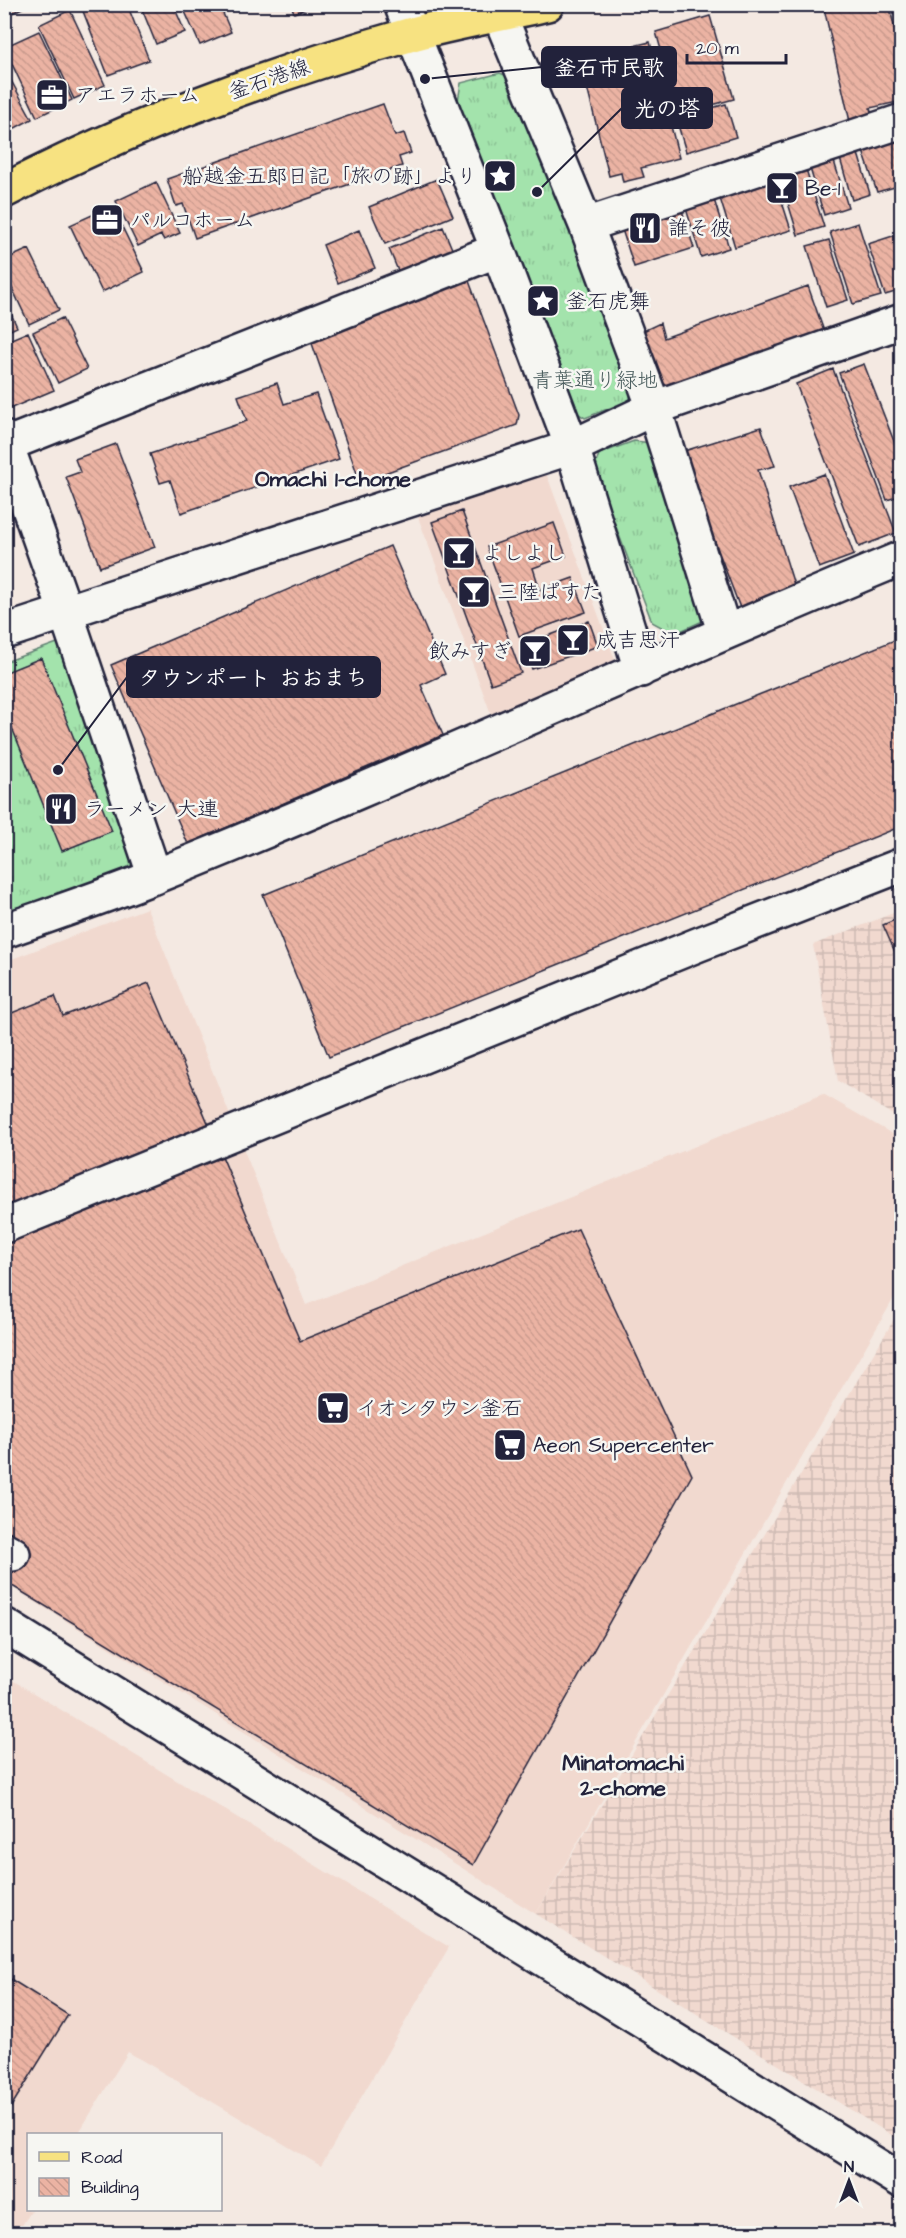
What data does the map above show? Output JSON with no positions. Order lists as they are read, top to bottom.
{
  "streets": {
    "main road": ["釜石港線"]
  },
  "districts": ["Omachi 1-chome", "Minatomachi 2-chome"],
  "parks": ["青葉通り緑地"],
  "places": {
    "other": ["釜石市民歌", "光の塔", "タウンポート おおまち"],
    "office": ["アエラホーム", "パルコホーム"],
    "place": ["船越金五郎日記「旅の跡」より", "釜石虎舞"],
    "bar": [
      "Be-1",
      "よしよし",
      "三陸ぱすた",
      "成吉思汗",
      "飲みすぎ"
    ],
    "restaurant": ["誰そ彼", "ラーメン 大連"],
    "supermarket": ["イオンタウン釜石", "Aeon Supercenter"]
  },
  "legend": ["Road", "Building"],
  "scale_bar": "20 m",
  "north": "top"
}
